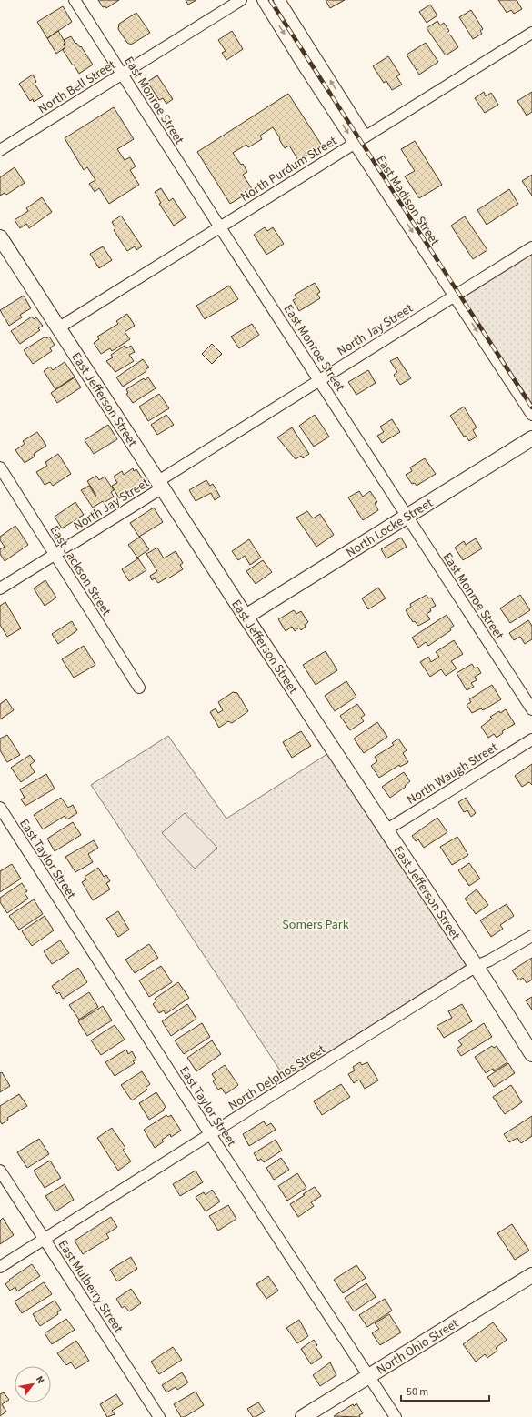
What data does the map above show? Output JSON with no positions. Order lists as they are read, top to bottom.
{
  "streets": {
    "street": [
      "North Bell Street",
      "East Monroe Street",
      "North Purdum Street",
      "East Madison Street",
      "North Jay Street",
      "East Jefferson Street",
      "North Locke Street",
      "East Jackson Street",
      "North Waugh Street",
      "East Taylor Street",
      "North Delphos Street",
      "East Mulberry Street",
      "North Ohio Street"
    ]
  },
  "crossings": [
    ["North Bell Street", "East Monroe Street"],
    ["East Monroe Street", "North Purdum Street"],
    ["East Monroe Street", "North Jay Street"],
    ["East Monroe Street", "North Locke Street"],
    ["North Purdum Street", "East Madison Street"],
    ["North Purdum Street", "East Jefferson Street"],
    ["East Madison Street", "North Jay Street"],
    ["North Jay Street", "East Jefferson Street"],
    ["North Jay Street", "East Jackson Street"],
    ["East Jefferson Street", "North Locke Street"],
    ["East Jefferson Street", "North Waugh Street"],
    ["East Jefferson Street", "North Delphos Street"],
    ["East Taylor Street", "North Delphos Street"],
    ["East Taylor Street", "North Ohio Street"],
    ["North Delphos Street", "East Mulberry Street"]
  ],
  "parks": ["Somers Park"],
  "scale_bar": "50 m",
  "north": "top right"
}
